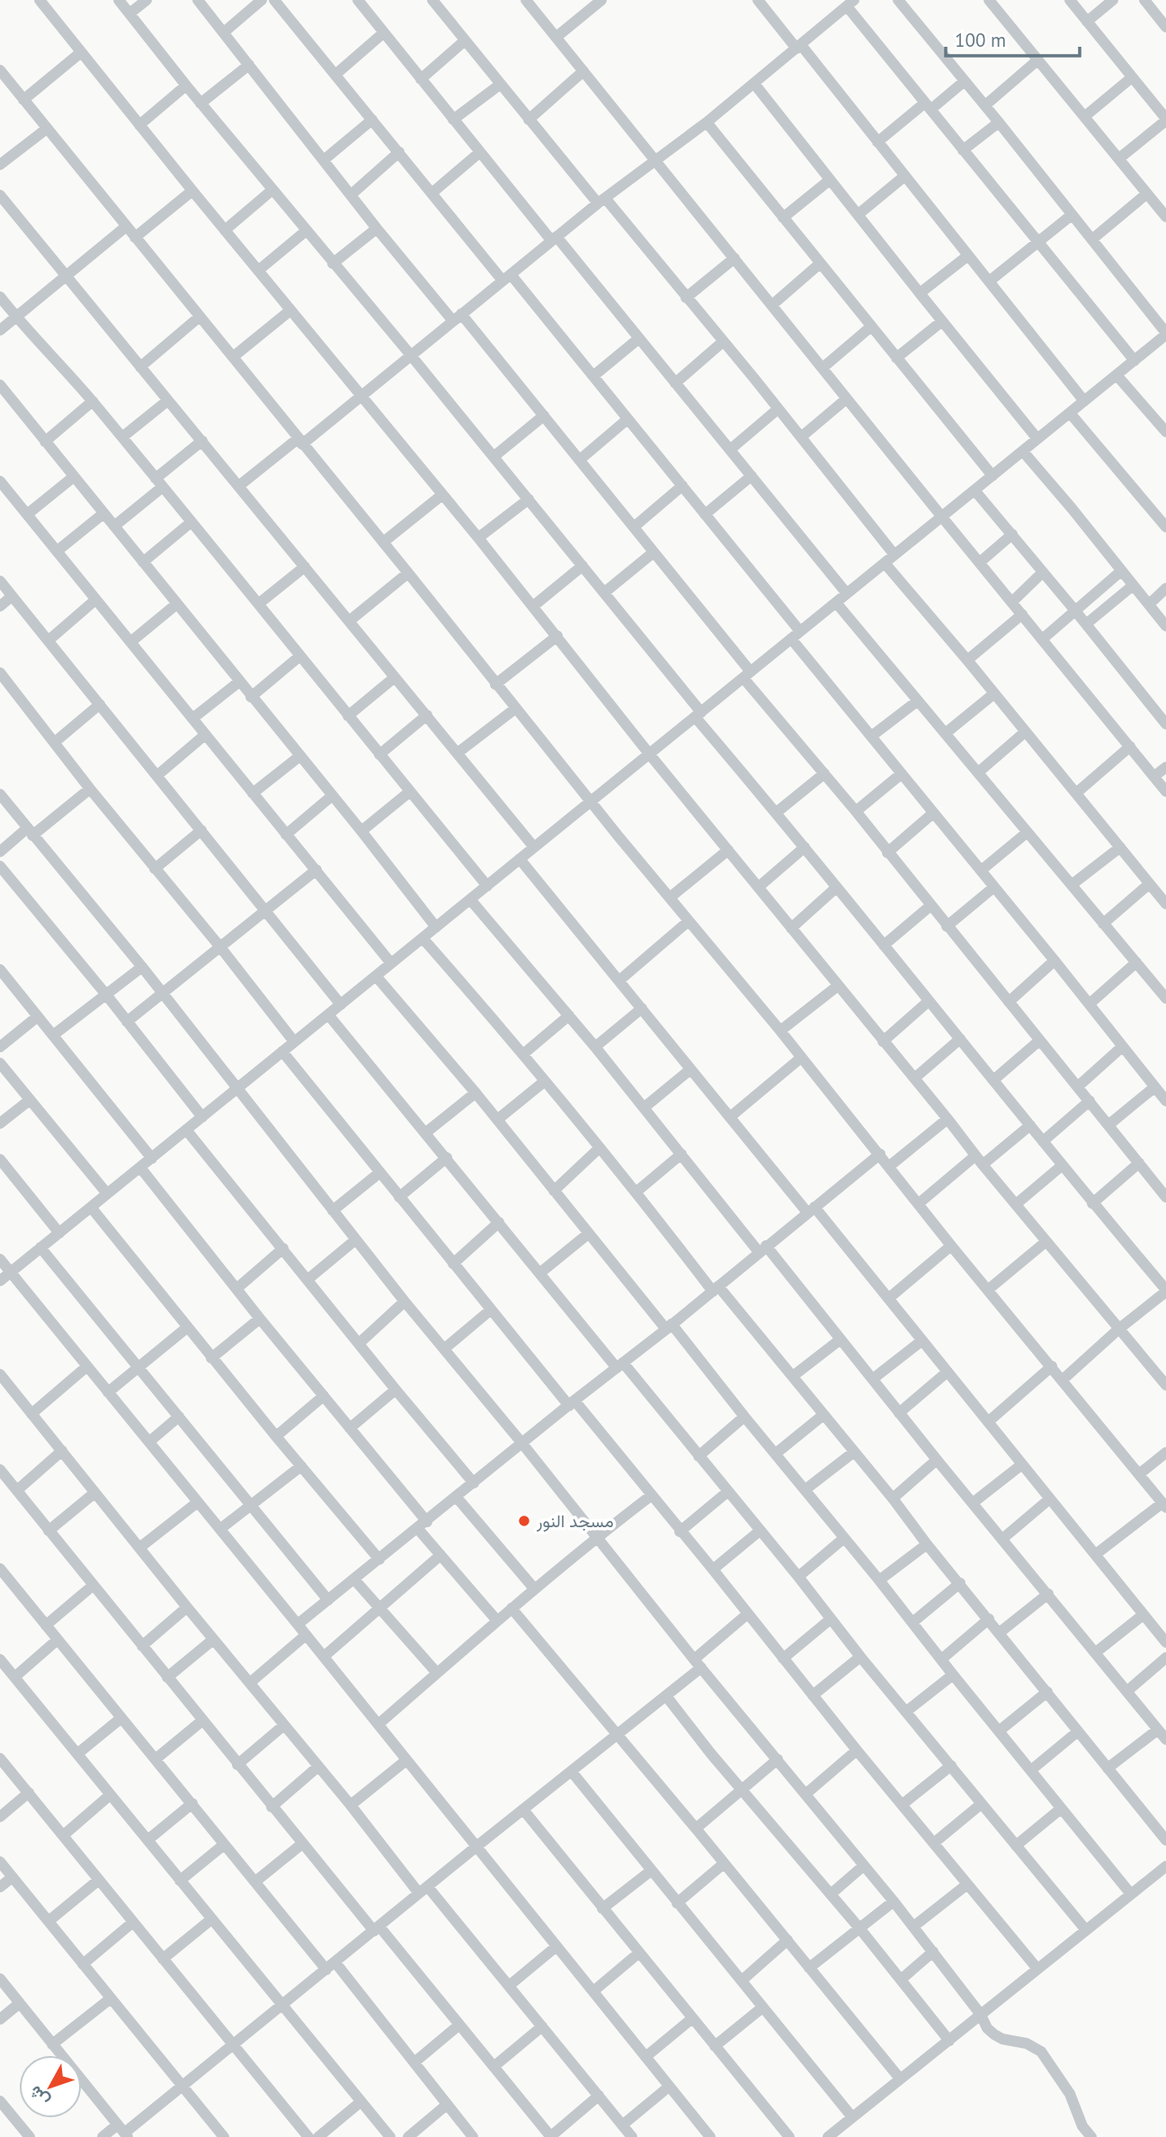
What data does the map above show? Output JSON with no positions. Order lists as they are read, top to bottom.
{
  "places": ["مسجد النور"],
  "scale_bar": "100 m",
  "north": "bottom left"
}
